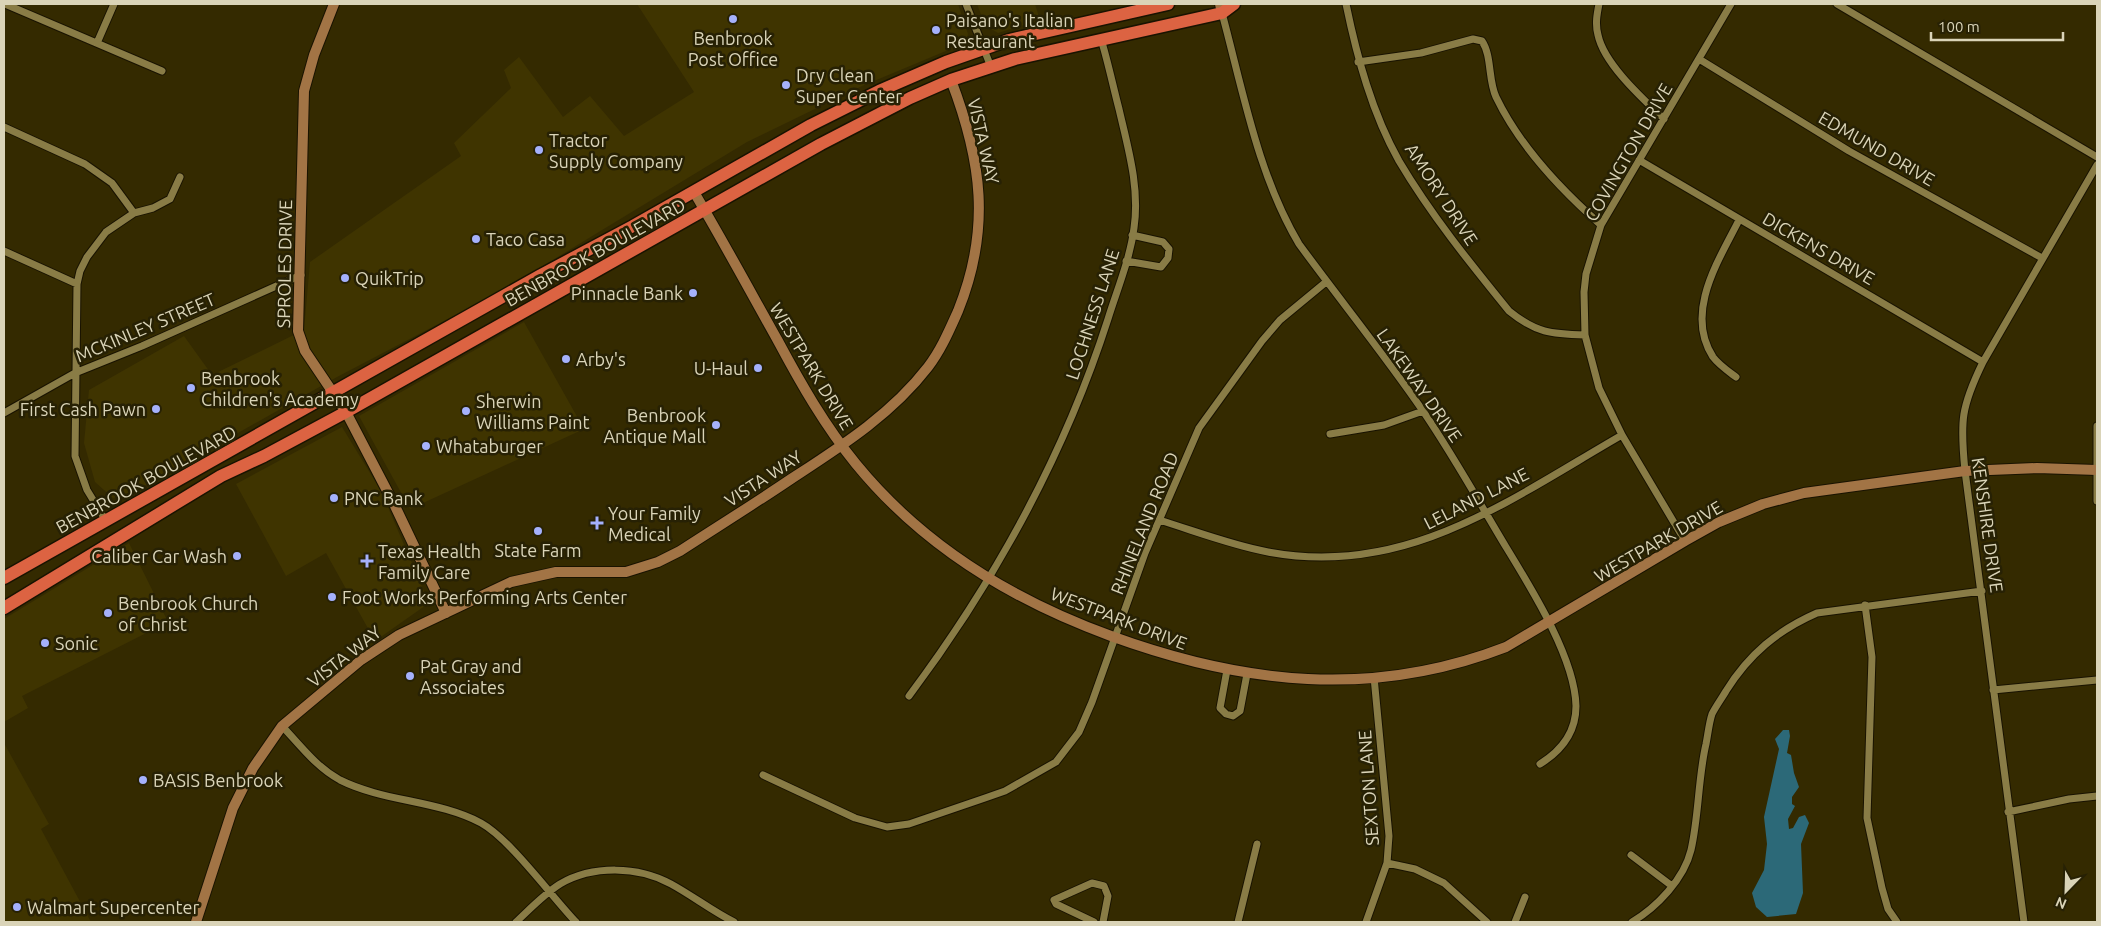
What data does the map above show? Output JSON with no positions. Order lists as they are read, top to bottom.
{
  "streets": {
    "highway": ["BENBROOK BOULEVARD"],
    "street": [
      "VISTA WAY",
      "EDMUND DRIVE",
      "COVINGTON DRIVE",
      "AMORY DRIVE",
      "DICKENS DRIVE",
      "SPROLES DRIVE",
      "LOCHNESS LANE",
      "MCKINLEY STREET",
      "WESTPARK DRIVE",
      "LAKEWAY DRIVE",
      "LELAND LANE",
      "RHINELAND ROAD",
      "KENSHIRE DRIVE",
      "SEXTON LANE"
    ]
  },
  "crossings": [
    ["VISTA WAY", "BENBROOK BOULEVARD"],
    ["VISTA WAY", "SPROLES DRIVE"],
    ["VISTA WAY", "WESTPARK DRIVE"],
    ["EDMUND DRIVE", "COVINGTON DRIVE"],
    ["EDMUND DRIVE", "KENSHIRE DRIVE"],
    ["COVINGTON DRIVE", "AMORY DRIVE"],
    ["COVINGTON DRIVE", "DICKENS DRIVE"],
    ["COVINGTON DRIVE", "WESTPARK DRIVE"],
    ["COVINGTON DRIVE", "LELAND LANE"],
    ["DICKENS DRIVE", "KENSHIRE DRIVE"],
    ["BENBROOK BOULEVARD", "SPROLES DRIVE"],
    ["BENBROOK BOULEVARD", "LOCHNESS LANE"],
    ["BENBROOK BOULEVARD", "WESTPARK DRIVE"],
    ["BENBROOK BOULEVARD", "LAKEWAY DRIVE"],
    ["SPROLES DRIVE", "MCKINLEY STREET"],
    ["LOCHNESS LANE", "WESTPARK DRIVE"],
    ["WESTPARK DRIVE", "LAKEWAY DRIVE"],
    ["WESTPARK DRIVE", "RHINELAND ROAD"],
    ["WESTPARK DRIVE", "KENSHIRE DRIVE"],
    ["WESTPARK DRIVE", "SEXTON LANE"],
    ["LAKEWAY DRIVE", "LELAND LANE"],
    ["LAKEWAY DRIVE", "RHINELAND ROAD"],
    ["LELAND LANE", "RHINELAND ROAD"]
  ],
  "places": {
    "other": [
      "Benbrook Post Office",
      "Paisano's Italian Restaurant",
      "Dry Clean Super Center",
      "Tractor Supply Company",
      "Taco Casa",
      "QuikTrip",
      "Pinnacle Bank",
      "Arby's",
      "U-Haul",
      "Benbrook Children's Academy",
      "First Cash Pawn",
      "Sherwin Williams Paint",
      "Benbrook Antique Mall",
      "Whataburger",
      "PNC Bank",
      "State Farm",
      "Caliber Car Wash",
      "Foot Works Performing Arts Center",
      "Benbrook Church of Christ",
      "Sonic",
      "Pat Gray and Associates",
      "BASIS Benbrook",
      "Walmart Supercenter"
    ],
    "health": ["Your Family Medical", "Texas Health Family Care"]
  },
  "scale_bar": "100 m",
  "north": "bottom left"
}
